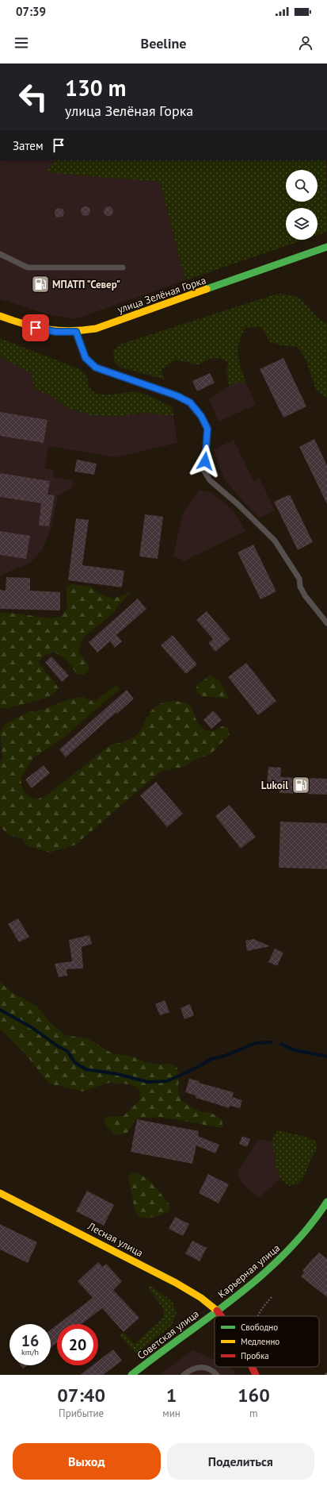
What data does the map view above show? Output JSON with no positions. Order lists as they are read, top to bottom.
{
  "streets": {
    "street": [
      "улица Зелёная Горка",
      "Лесная улица",
      "Карьерная улица",
      "Советская улица"
    ]
  },
  "crossings": [
    ["Лесная улица", "Карьерная улица"],
    ["Лесная улица", "Советская улица"],
    ["Карьерная улица", "Советская улица"]
  ],
  "places": {
    "fuel station": ["МПАТП \"Север\"", "Lukoil"]
  },
  "legend": ["Свободно", "Медленно", "Пробка"],
  "page": {
    "status": "07:39",
    "header": "Beeline",
    "turn": ["130 m", "улица Зелёная Горка"],
    "then": "Затем",
    "speed": "16 km/h",
    "limit": "20",
    "eta": [
      "07:40",
      "Прибытие",
      "1",
      "мин",
      "160",
      "m"
    ],
    "buttons": ["Выход", "Поделиться"]
  }
}
